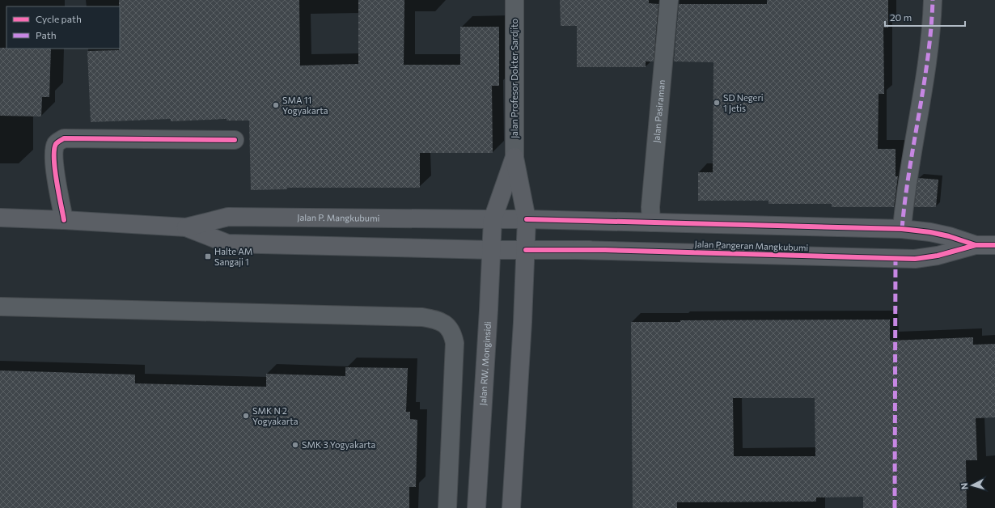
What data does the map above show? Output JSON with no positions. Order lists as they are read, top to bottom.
{
  "streets": {
    "main road": [
      "Jalan Profesor Dokter Sardjito",
      "Jalan P. Mangkubumi",
      "Jalan Pangeran Mangkubumi",
      "Jalan RW. Monginsidi"
    ],
    "street": ["Jalan Pasiraman"]
  },
  "crossings": [
    ["Jalan Profesor Dokter Sardjito", "Jalan P. Mangkubumi"],
    ["Jalan Profesor Dokter Sardjito", "Jalan Pangeran Mangkubumi"],
    ["Jalan Profesor Dokter Sardjito", "Jalan RW. Monginsidi"],
    ["Jalan Pasiraman", "Jalan Pangeran Mangkubumi"],
    ["Jalan P. Mangkubumi", "Jalan Pangeran Mangkubumi"],
    ["Jalan P. Mangkubumi", "Jalan RW. Monginsidi"]
  ],
  "places": {
    "other": [
      "SD Negeri 1 Jetis",
      "SMA 11 Yogyakarta",
      "SMK N 2 Yogyakarta",
      "SMK 3 Yogyakarta"
    ],
    "transit": ["Halte AM Sangaji 1"]
  },
  "legend": ["Cycle path", "Path"],
  "scale_bar": "20 m",
  "north": "left"
}
